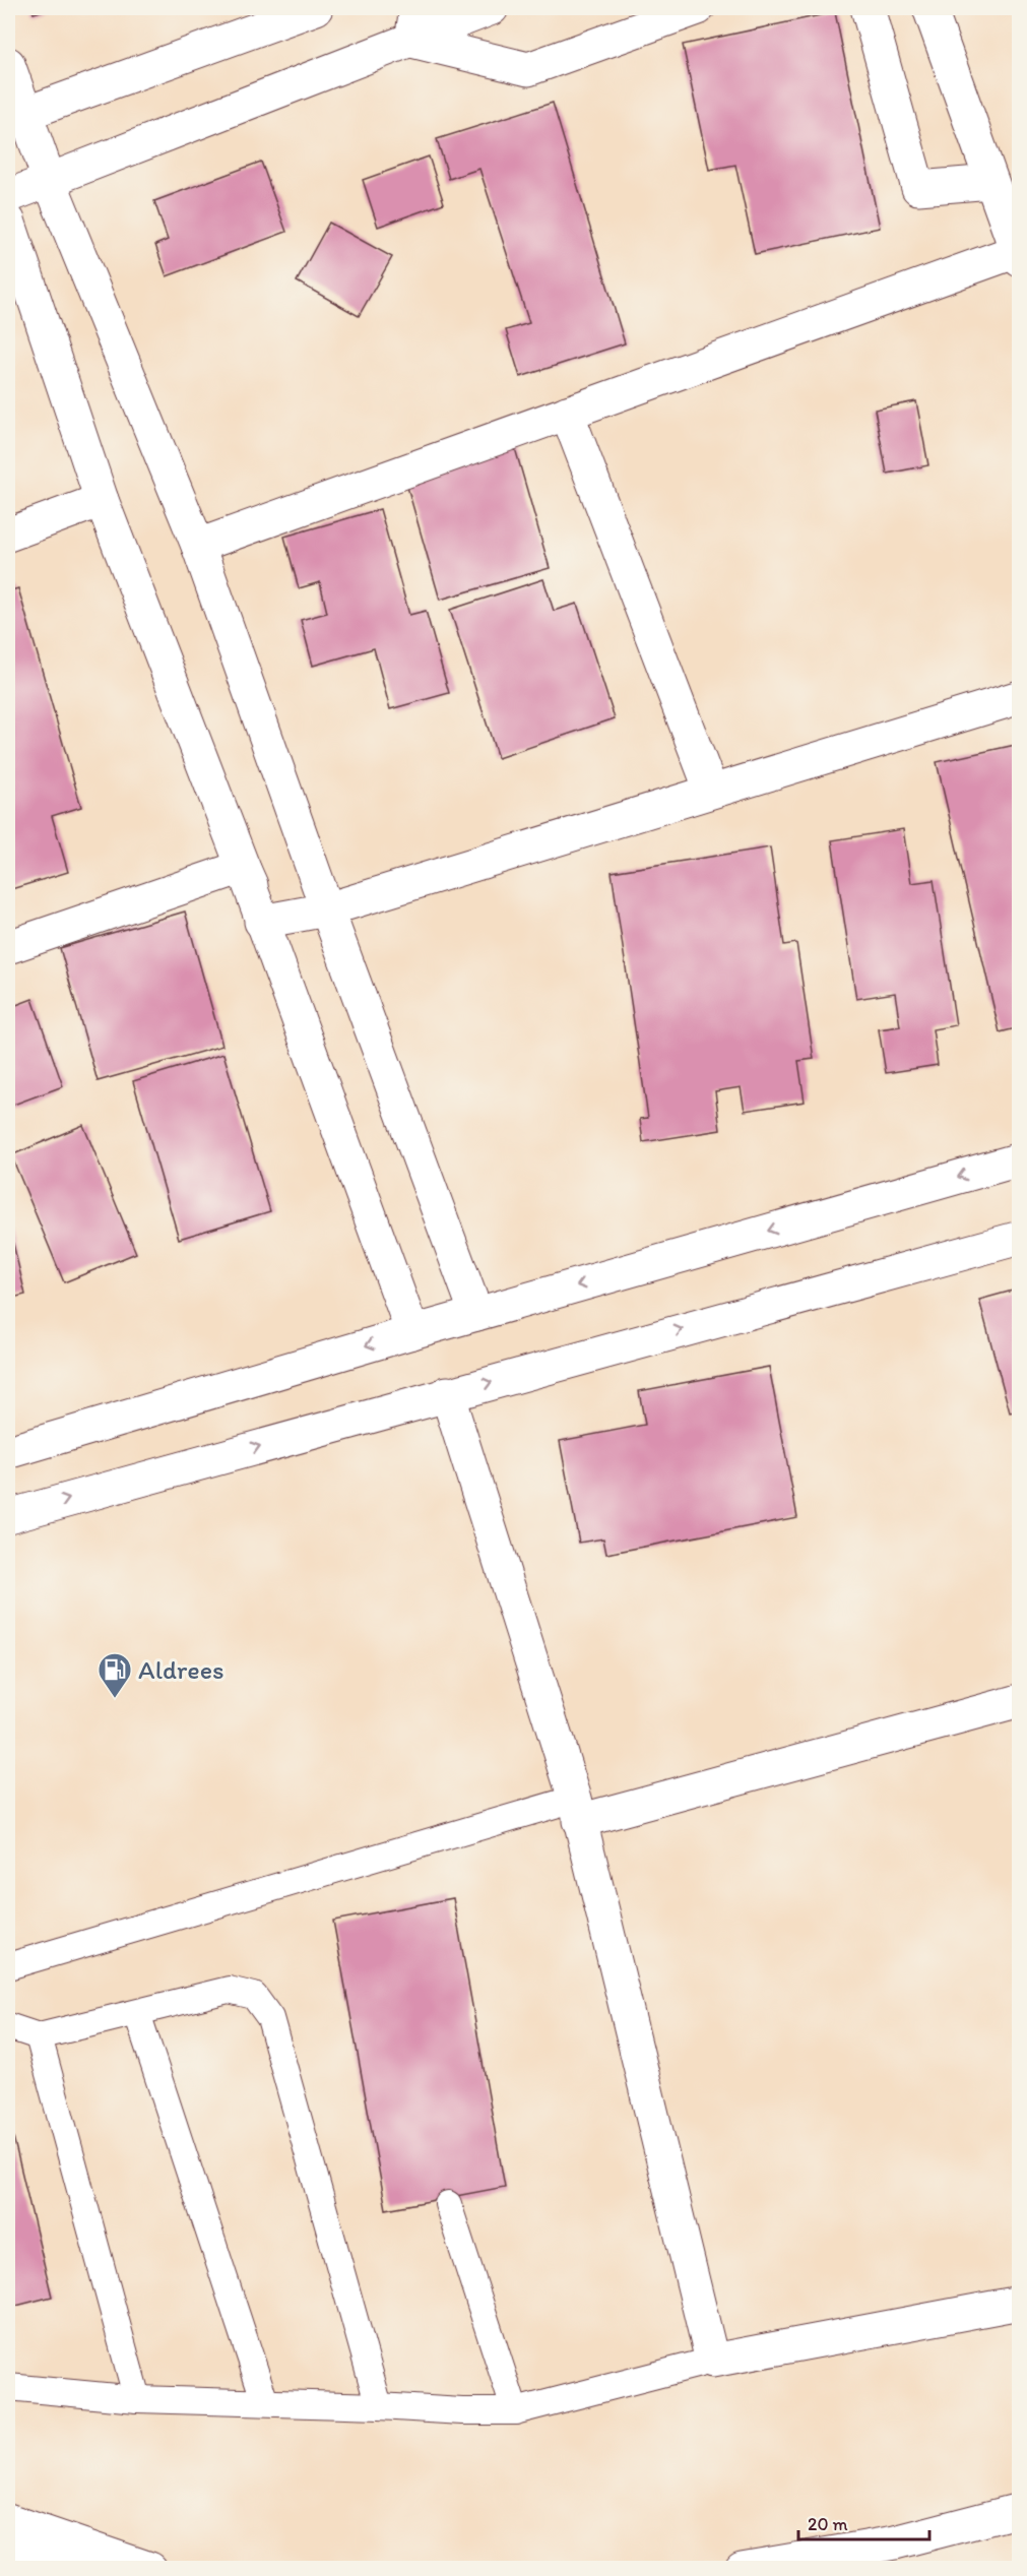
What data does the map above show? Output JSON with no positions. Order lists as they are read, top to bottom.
{
  "places": {
    "fuel station": ["Aldrees"]
  },
  "scale_bar": "20 m"
}
